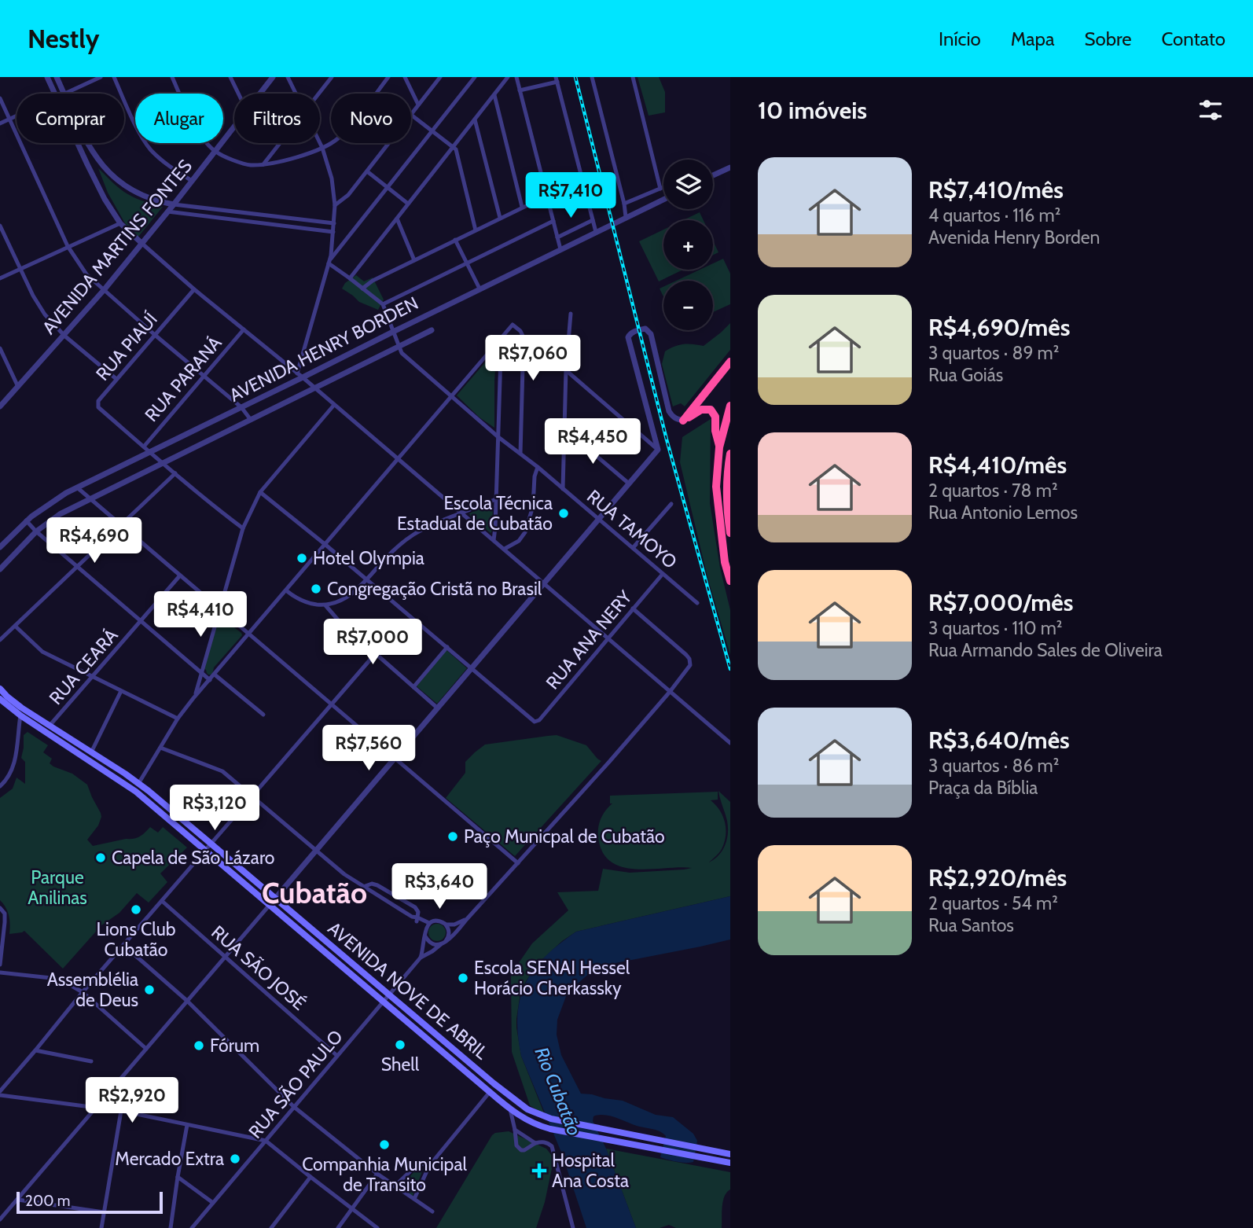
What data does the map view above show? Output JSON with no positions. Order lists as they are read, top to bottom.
{
  "streets": {
    "main road": ["AVENIDA NOVE DE ABRIL"],
    "street": [
      "AVENIDA MARTINS FONTES",
      "RUA PIAUÍ",
      "AVENIDA HENRY BORDEN",
      "RUA PARANÁ",
      "RUA TAMOYO",
      "RUA ANA NERY",
      "RUA CEARÁ",
      "RUA SÃO JOSÉ",
      "RUA SÃO PAULO"
    ]
  },
  "crossings": [
    ["RUA PIAUÍ", "AVENIDA HENRY BORDEN"],
    ["RUA PIAUÍ", "RUA PARANÁ"],
    ["AVENIDA HENRY BORDEN", "RUA TAMOYO"],
    ["RUA TAMOYO", "RUA ANA NERY"],
    ["RUA ANA NERY", "RUA SÃO PAULO"],
    ["RUA CEARÁ", "AVENIDA NOVE DE ABRIL"],
    ["RUA SÃO JOSÉ", "RUA SÃO PAULO"],
    ["AVENIDA NOVE DE ABRIL", "RUA SÃO PAULO"]
  ],
  "districts": ["Cubatão"],
  "water": ["Rio Cubatão"],
  "parks": ["Parque Anilinas"],
  "places": {
    "other": [
      "Escola Técnica Estadual de Cubatão",
      "Hotel Olympia",
      "Congregação Cristã no Brasil",
      "Paço Municpal de Cubatão",
      "Capela de São Lázaro",
      "Lions Club Cubatão",
      "Escola SENAI Hessel Horácio Cherkassky",
      "Assemblélia de Deus",
      "Shell",
      "Fórum",
      "Companhia Municipal de Transito",
      "Mercado Extra"
    ],
    "health": ["Hospital Ana Costa"]
  },
  "scale_bar": "200 m",
  "page": {
    "header": "Nestly",
    "nav": [
      "Início",
      "Mapa",
      "Sobre",
      "Contato"
    ],
    "heading": "10 imóveis",
    "chip": [
      "Comprar",
      "Alugar",
      "Filtros",
      "Novo"
    ],
    "list": [
      {
        "name": "R$7,410/mês",
        "note": "4 quartos · 116 m² · Avenida Henry Borden"
      },
      {
        "name": "R$4,690/mês",
        "note": "3 quartos · 89 m² · Rua Goiás"
      },
      {
        "name": "R$4,410/mês",
        "note": "2 quartos · 78 m² · Rua Antonio Lemos"
      },
      {
        "name": "R$7,000/mês",
        "note": "3 quartos · 110 m² · Rua Armando Sales de Oliveira"
      },
      {
        "name": "R$3,640/mês",
        "note": "3 quartos · 86 m² · Praça da Bíblia"
      },
      {
        "name": "R$2,920/mês",
        "note": "2 quartos · 54 m² · Rua Santos"
      }
    ],
    "map_buttons": ["+", "−"],
    "price": [
      "R$7,410",
      "R$7,060",
      "R$4,450",
      "R$4,690",
      "R$4,410",
      "R$7,000",
      "R$7,560",
      "R$3,120",
      "R$3,640",
      "R$2,920"
    ],
    "scale": "200 m"
  }
}
